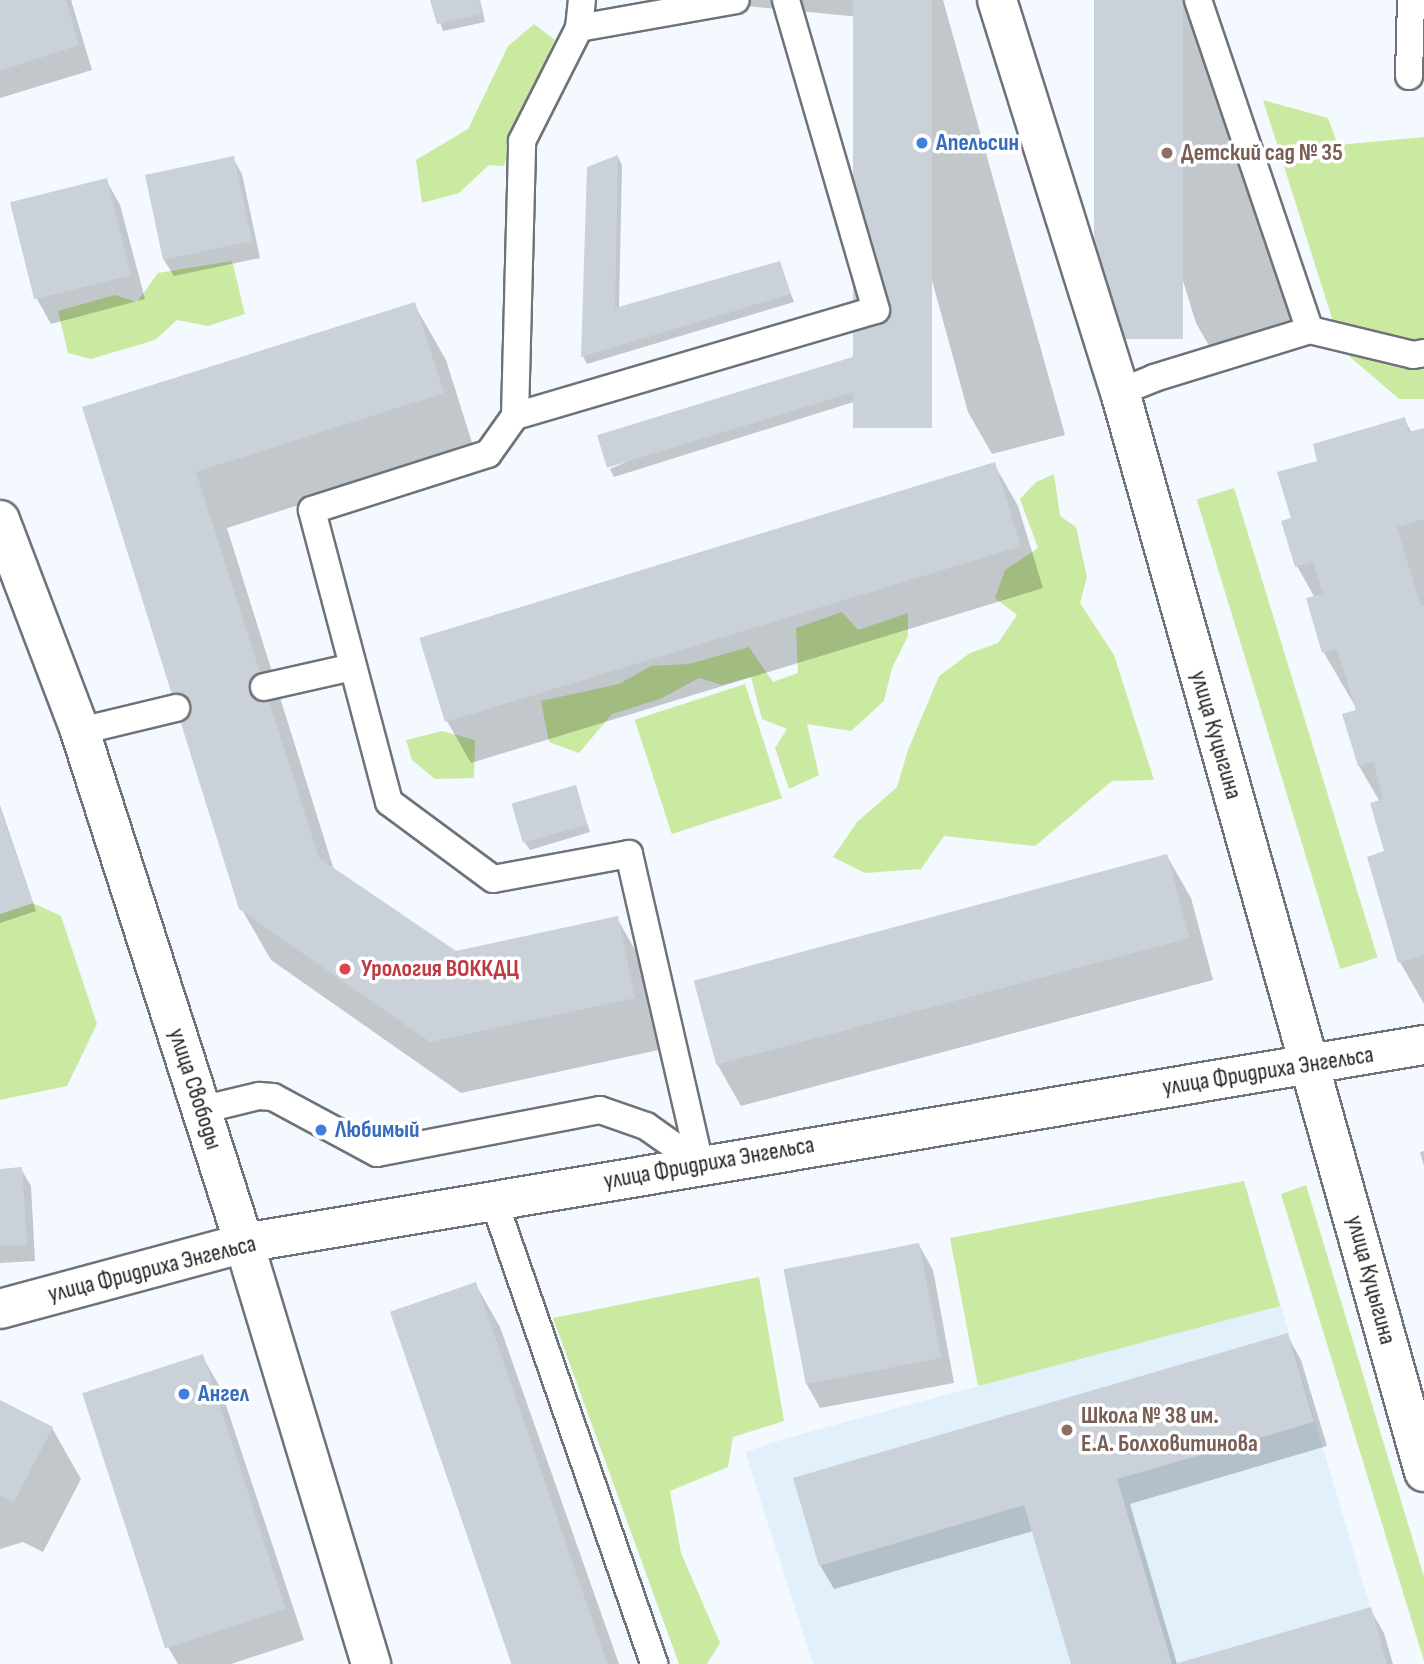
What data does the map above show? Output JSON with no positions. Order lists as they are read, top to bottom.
{
  "streets": {
    "street": ["улица Куцыгина", "улица Фридриха Энгельса", "улица Свободы"]
  },
  "crossings": [
    ["улица Куцыгина", "улица Фридриха Энгельса"],
    ["улица Фридриха Энгельса", "улица Свободы"]
  ],
  "places": [
    "Апельсин",
    "Детский сад № 35",
    "Урология ВОККДЦ",
    "Любимый",
    "Ангел",
    "Школа № 38 им. Е.А. Болховитинова"
  ]
}
